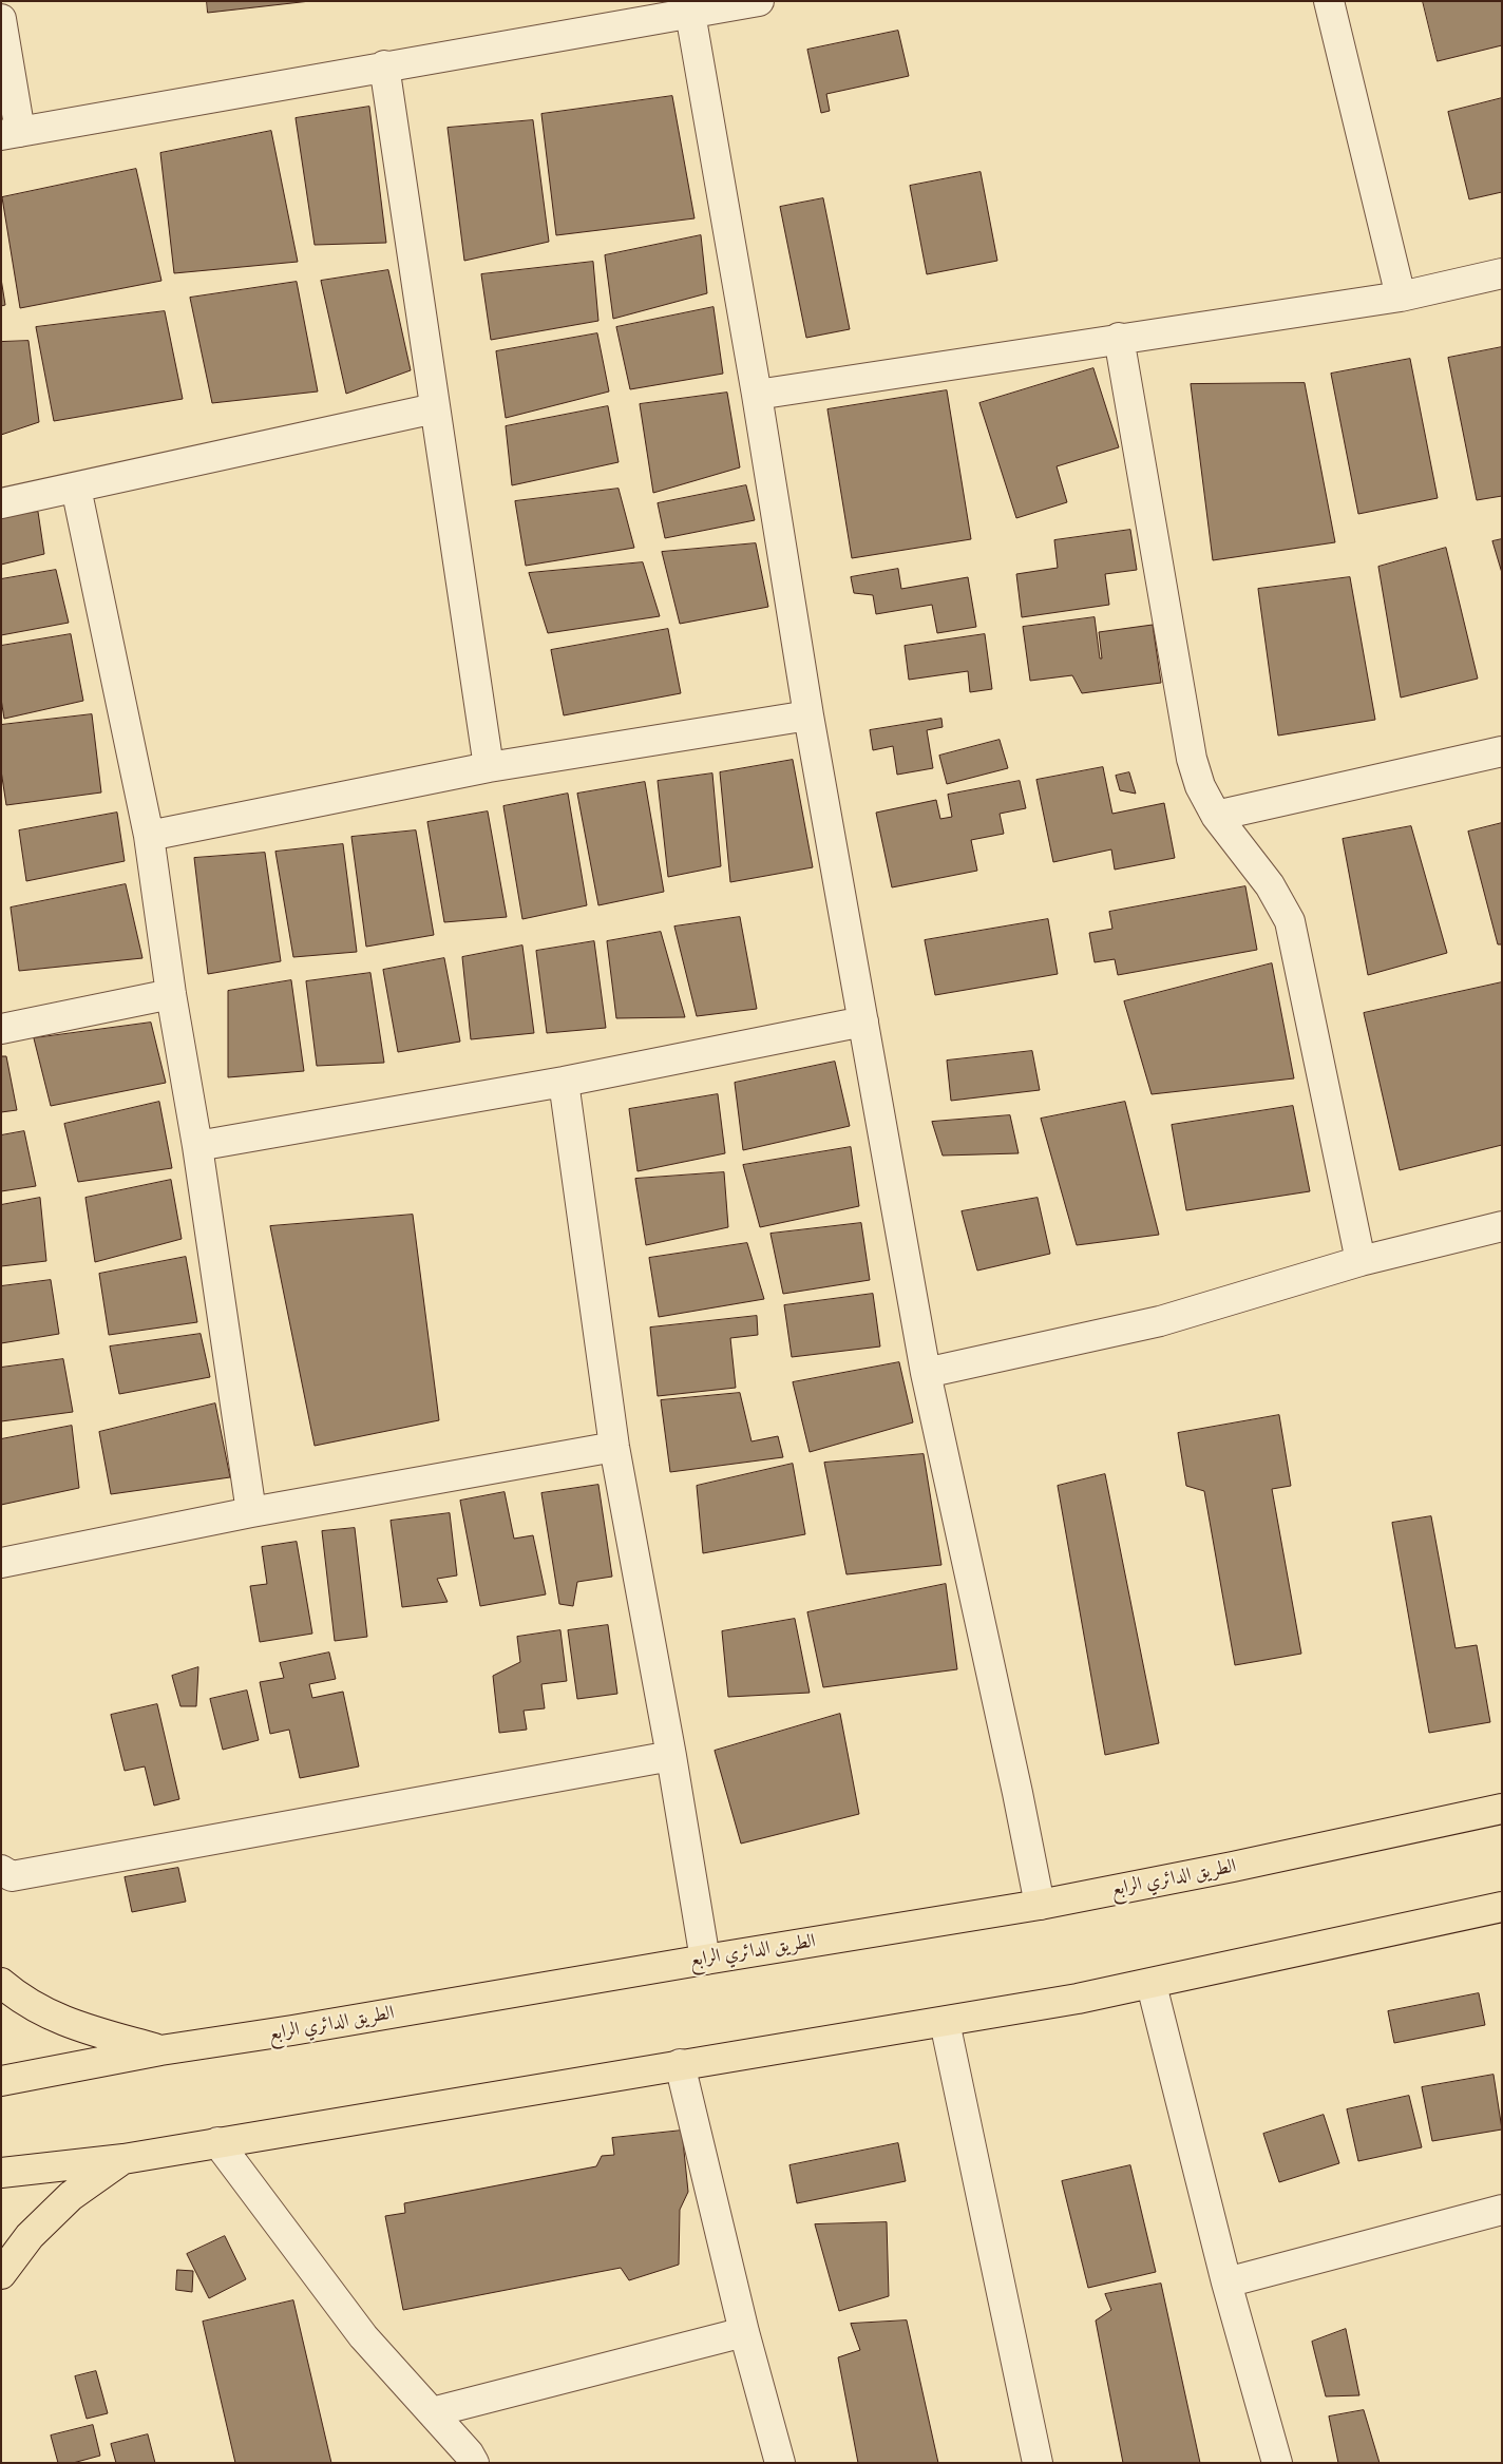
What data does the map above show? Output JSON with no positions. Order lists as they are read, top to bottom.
{
  "streets": {
    "main road": ["الطريق الدائري الرابع"]
  }
}
